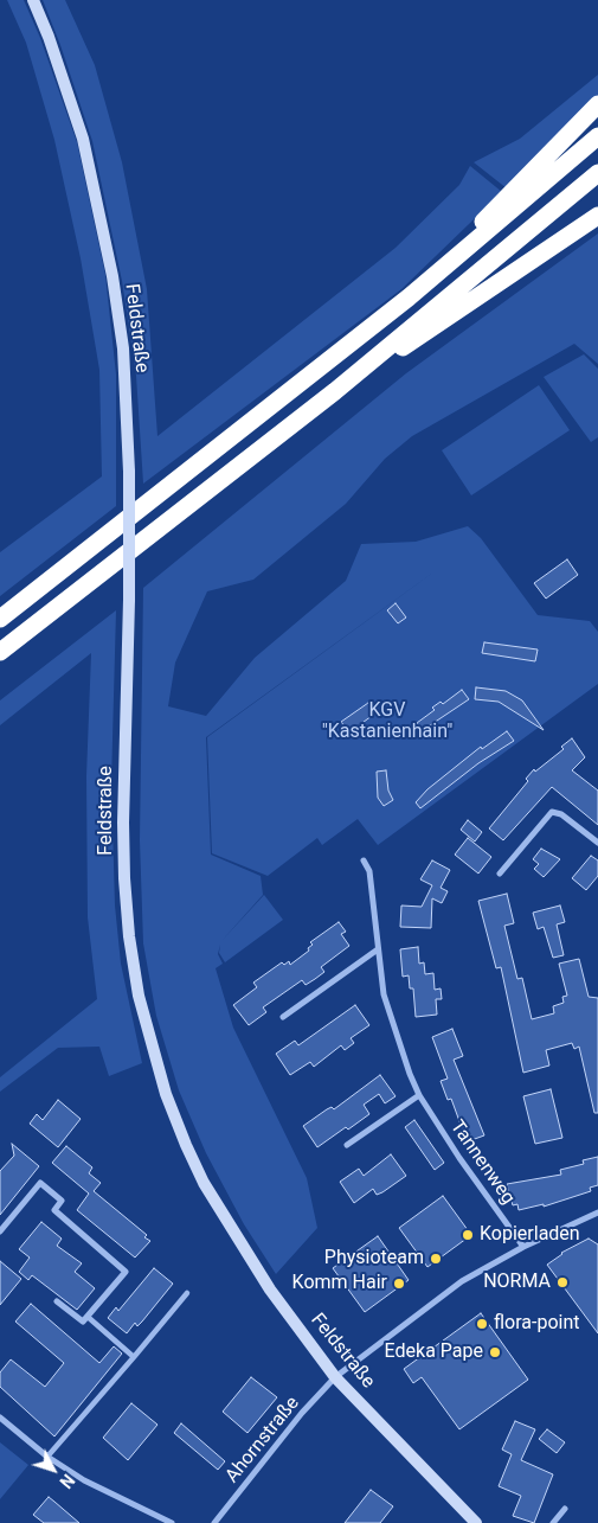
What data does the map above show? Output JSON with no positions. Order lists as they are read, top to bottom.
{
  "streets": {
    "main road": ["Feldstraße"],
    "street": ["Tannenweg", "Ahornstraße"]
  },
  "crossings": [
    ["Feldstraße", "Ahornstraße"],
    ["Tannenweg", "Ahornstraße"]
  ],
  "parks": ["KGV \"Kastanienhain\""],
  "places": [
    "Kopierladen",
    "Physioteam",
    "NORMA",
    "Komm Hair",
    "flora-point",
    "Edeka Pape"
  ],
  "north": "bottom right"
}
